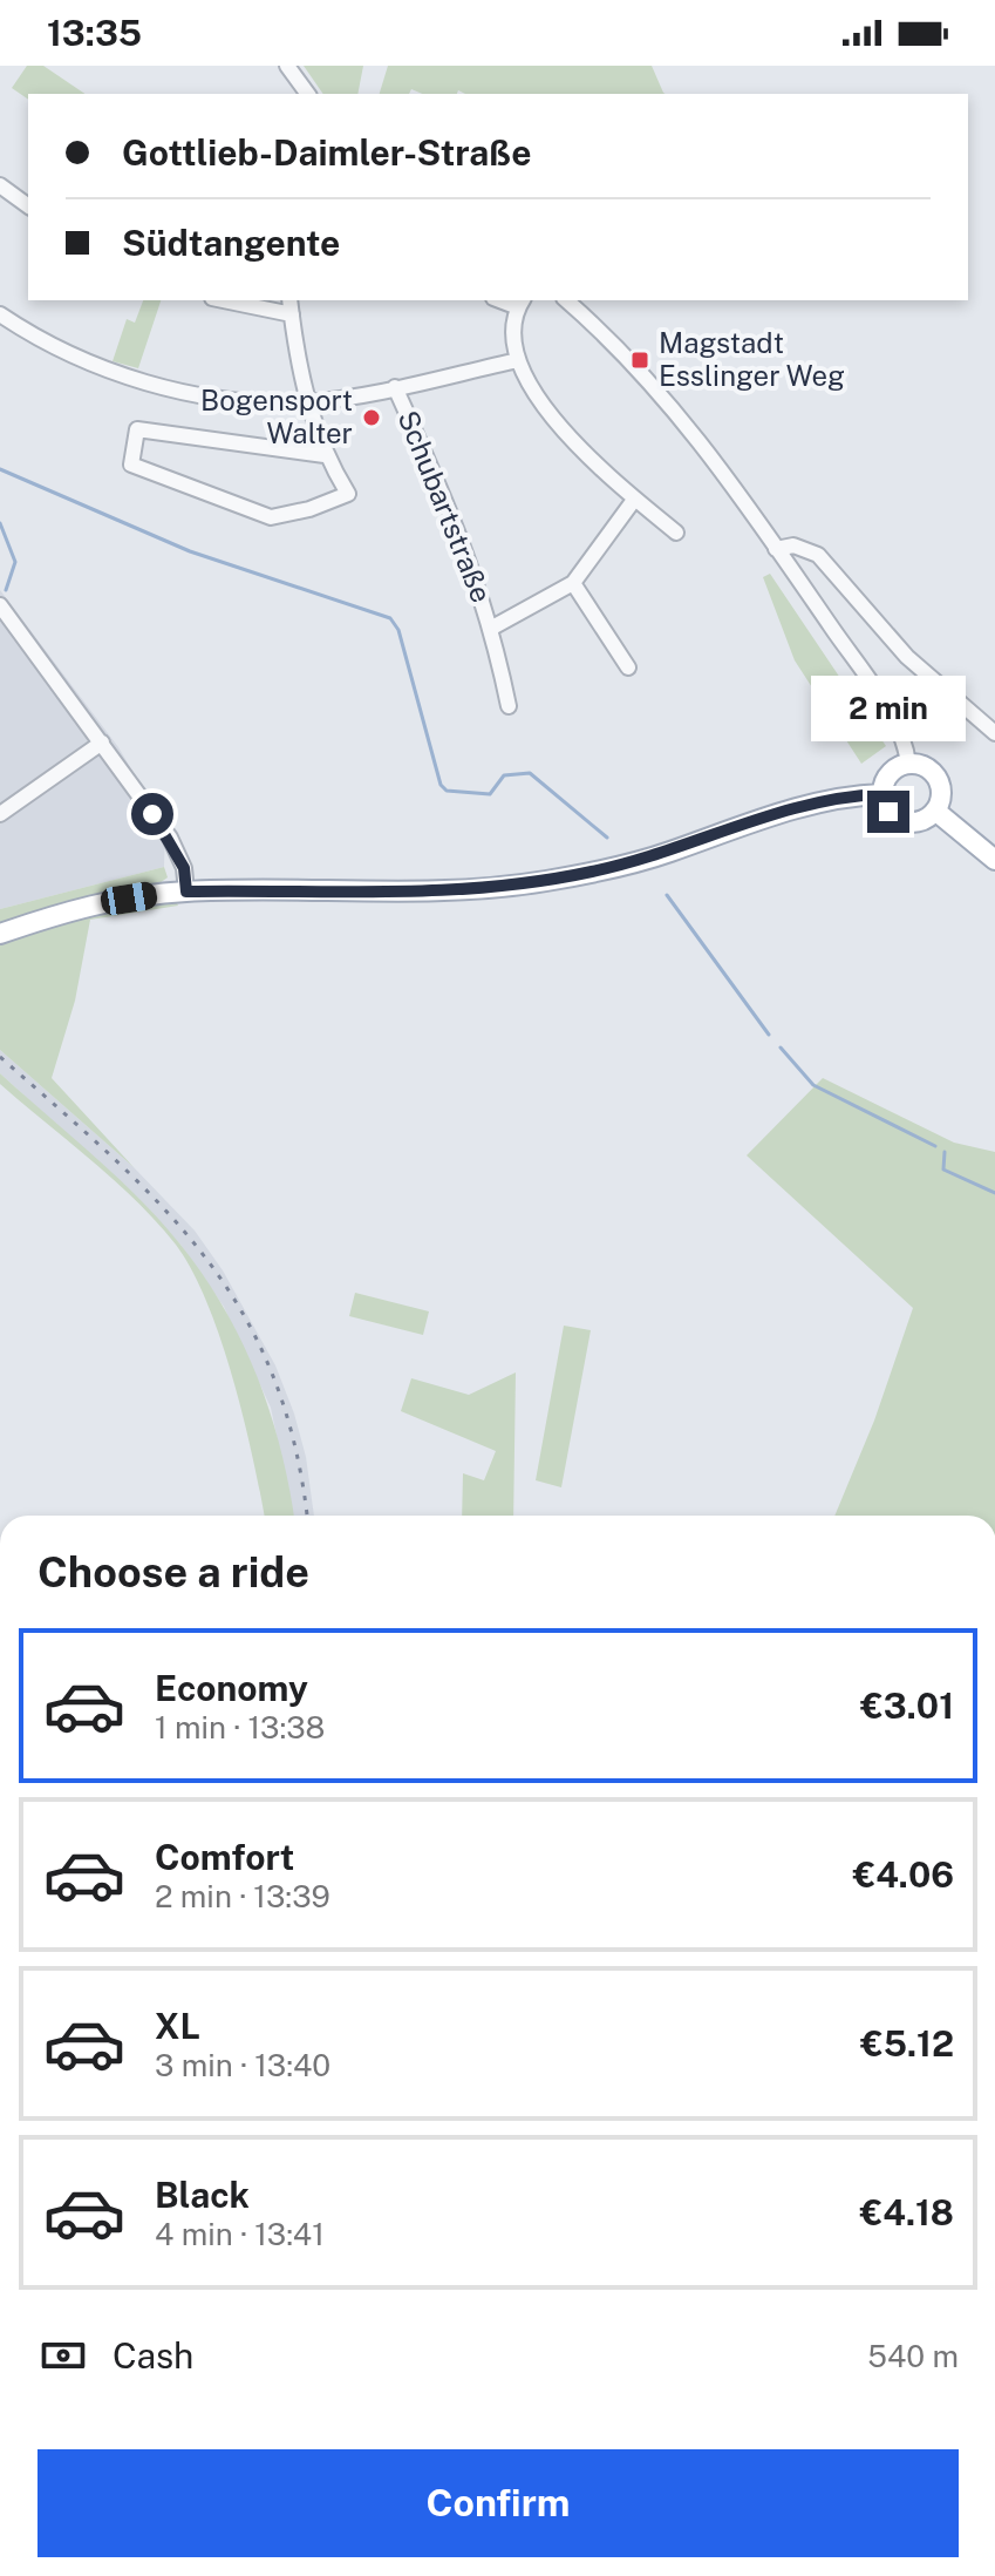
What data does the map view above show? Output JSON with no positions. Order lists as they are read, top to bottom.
{
  "streets": {
    "street": ["Schubartstraße"]
  },
  "places": {
    "transit": ["Magstadt Esslinger Weg"],
    "other": ["Bogensport Walter"]
  },
  "page": {
    "status": "13:35",
    "banner": ["Gottlieb-Daimler-Straße", "Südtangente"],
    "bubble": "2 min",
    "heading": "Choose a ride",
    "list": [
      {
        "name": "Economy",
        "note": "1 min · 13:38",
        "value": "€3.01"
      },
      {
        "name": "Comfort",
        "note": "2 min · 13:39",
        "value": "€4.06"
      },
      {
        "name": "XL",
        "note": "3 min · 13:40",
        "value": "€5.12"
      },
      {
        "name": "Black",
        "note": "4 min · 13:41",
        "value": "€4.18"
      }
    ],
    "pay": ["Cash", "540 m"],
    "buttons": "Confirm"
  }
}
